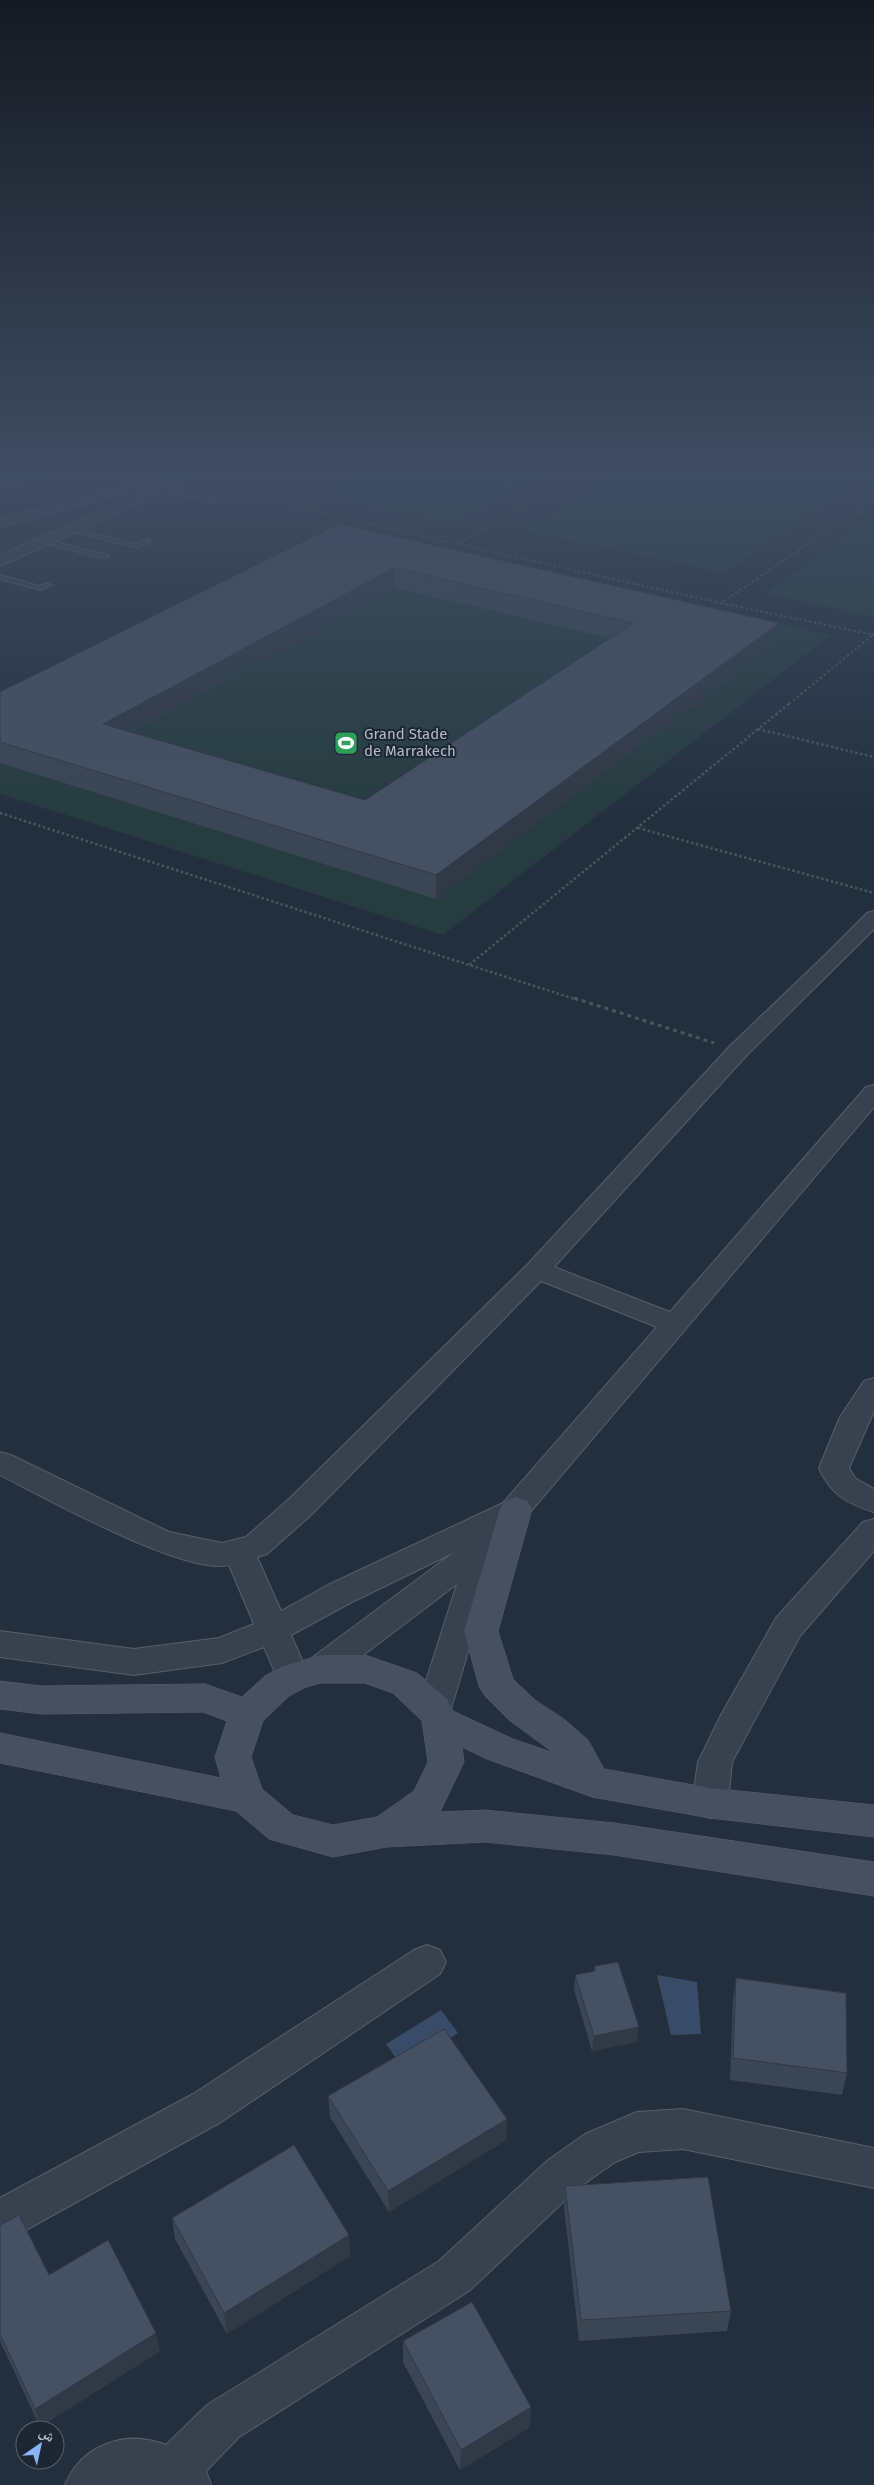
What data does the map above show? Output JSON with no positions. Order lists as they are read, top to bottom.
{
  "places": {
    "sports": ["Grand Stade de Marrakech"]
  },
  "north": "top right"
}
